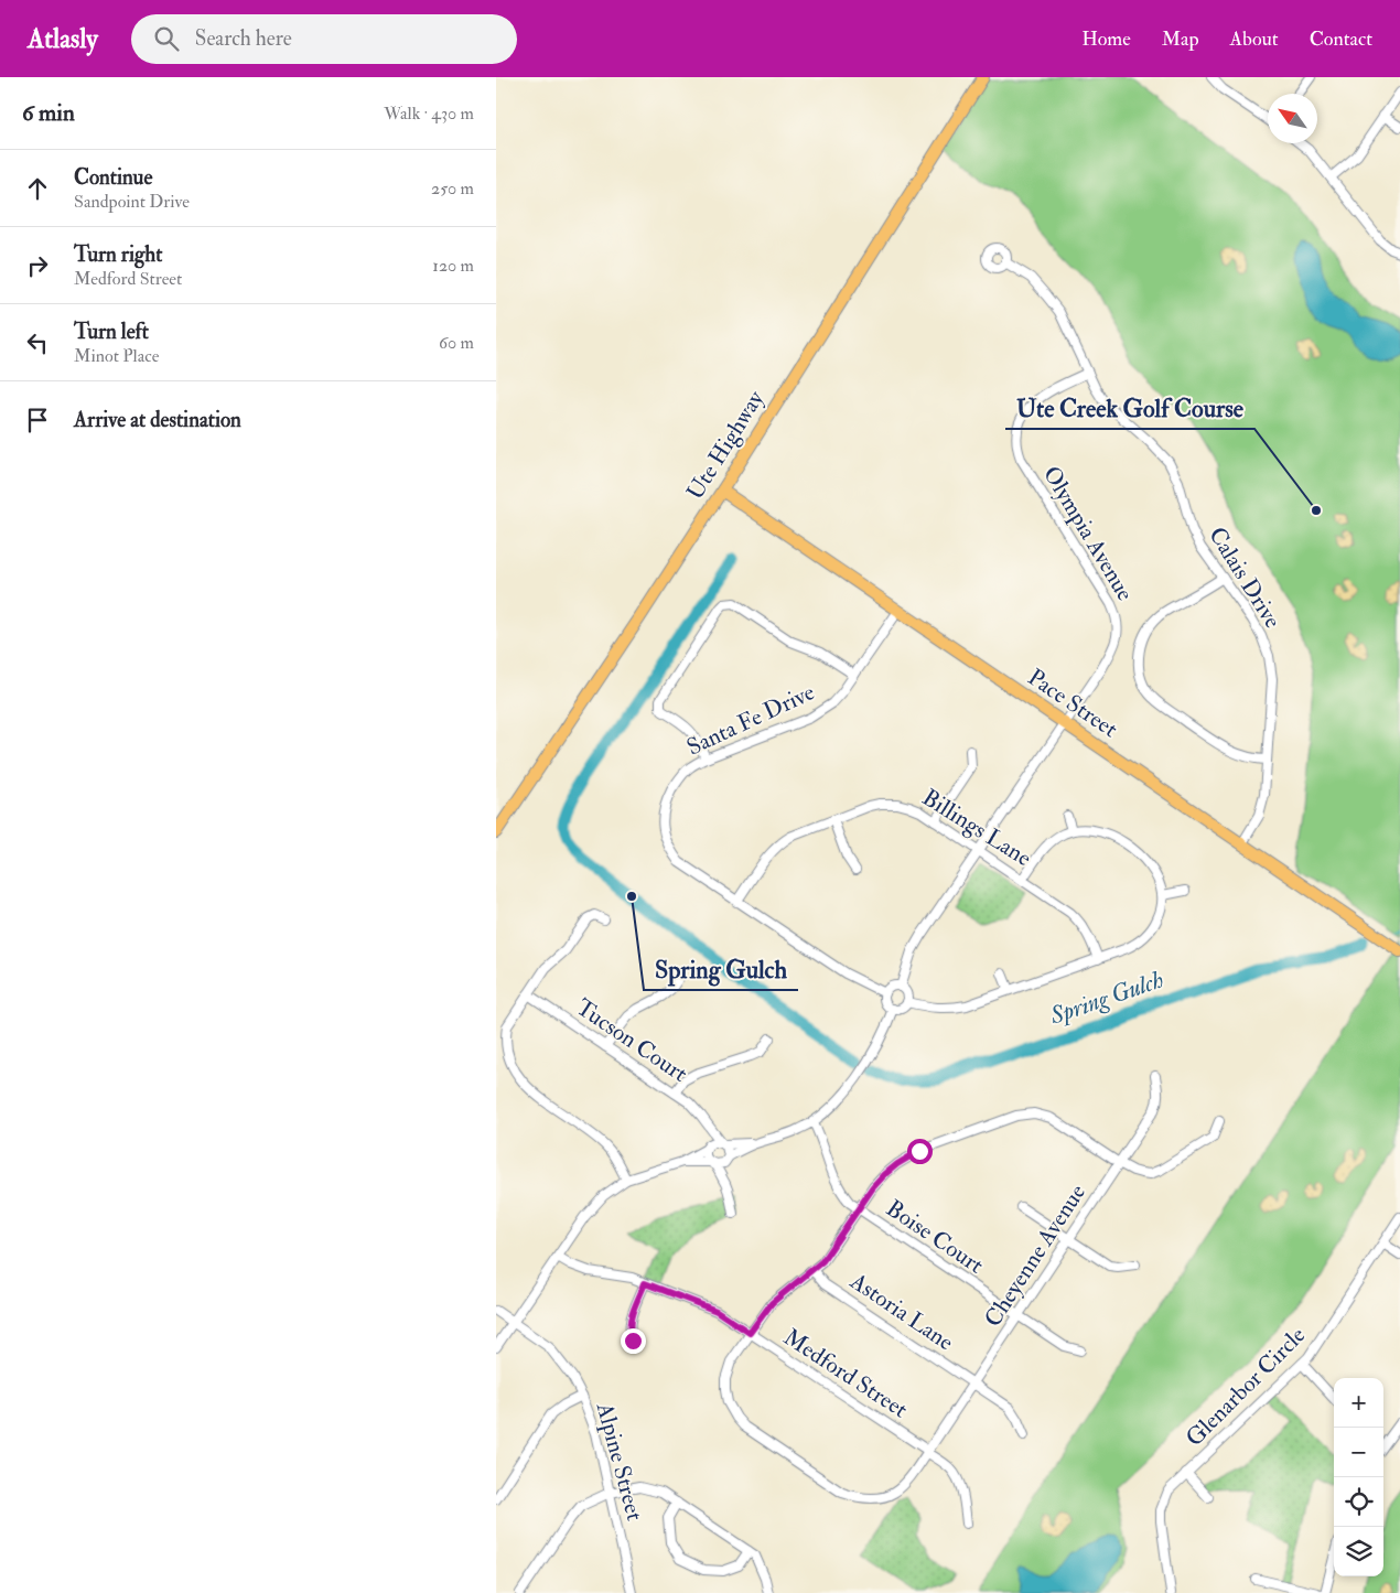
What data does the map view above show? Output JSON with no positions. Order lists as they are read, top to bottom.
{
  "streets": {
    "main road": ["Ute Highway", "Pace Street"],
    "street": [
      "Olympia Avenue",
      "Calais Drive",
      "Santa Fe Drive",
      "Billings Lane",
      "Tucson Court",
      "Boise Court",
      "Cheyenne Avenue",
      "Astoria Lane",
      "Medford Street",
      "Glenarbor Circle",
      "Alpine Street"
    ]
  },
  "crossings": [
    ["Ute Highway", "Pace Street"],
    ["Olympia Avenue", "Calais Drive"],
    ["Olympia Avenue", "Pace Street"],
    ["Olympia Avenue", "Santa Fe Drive"],
    ["Olympia Avenue", "Billings Lane"],
    ["Calais Drive", "Pace Street"],
    ["Pace Street", "Santa Fe Drive"],
    ["Santa Fe Drive", "Billings Lane"],
    ["Boise Court", "Cheyenne Avenue"],
    ["Cheyenne Avenue", "Astoria Lane"],
    ["Cheyenne Avenue", "Medford Street"]
  ],
  "water": ["Spring Gulch"],
  "places": ["Ute Creek Golf Course", "Spring Gulch"],
  "north": "top left",
  "page": {
    "header": "Atlasly",
    "search": "Search here",
    "nav": [
      "Home",
      "Map",
      "About",
      "Contact"
    ],
    "heading": ["6 min", "Walk · 430 m"],
    "list": [
      ["Continue", "Sandpoint Drive", "250 m"],
      ["Turn right", "Medford Street", "120 m"],
      ["Turn left", "Minot Place", "60 m"],
      "Arrive at destination"
    ],
    "map_buttons": ["+", "−"]
  }
}
